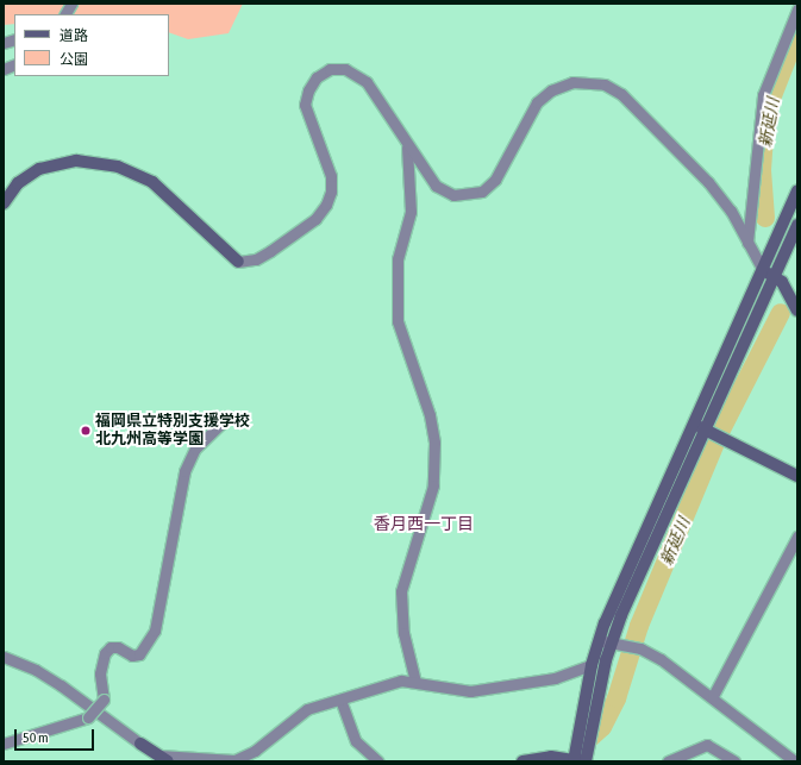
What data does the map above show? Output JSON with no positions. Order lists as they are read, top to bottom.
{
  "districts": ["香月西一丁目"],
  "water": ["新延川"],
  "places": ["福岡県立特別支援学校 北九州高等学園"],
  "legend": ["道路", "公園"],
  "scale_bar": "50 m"
}
